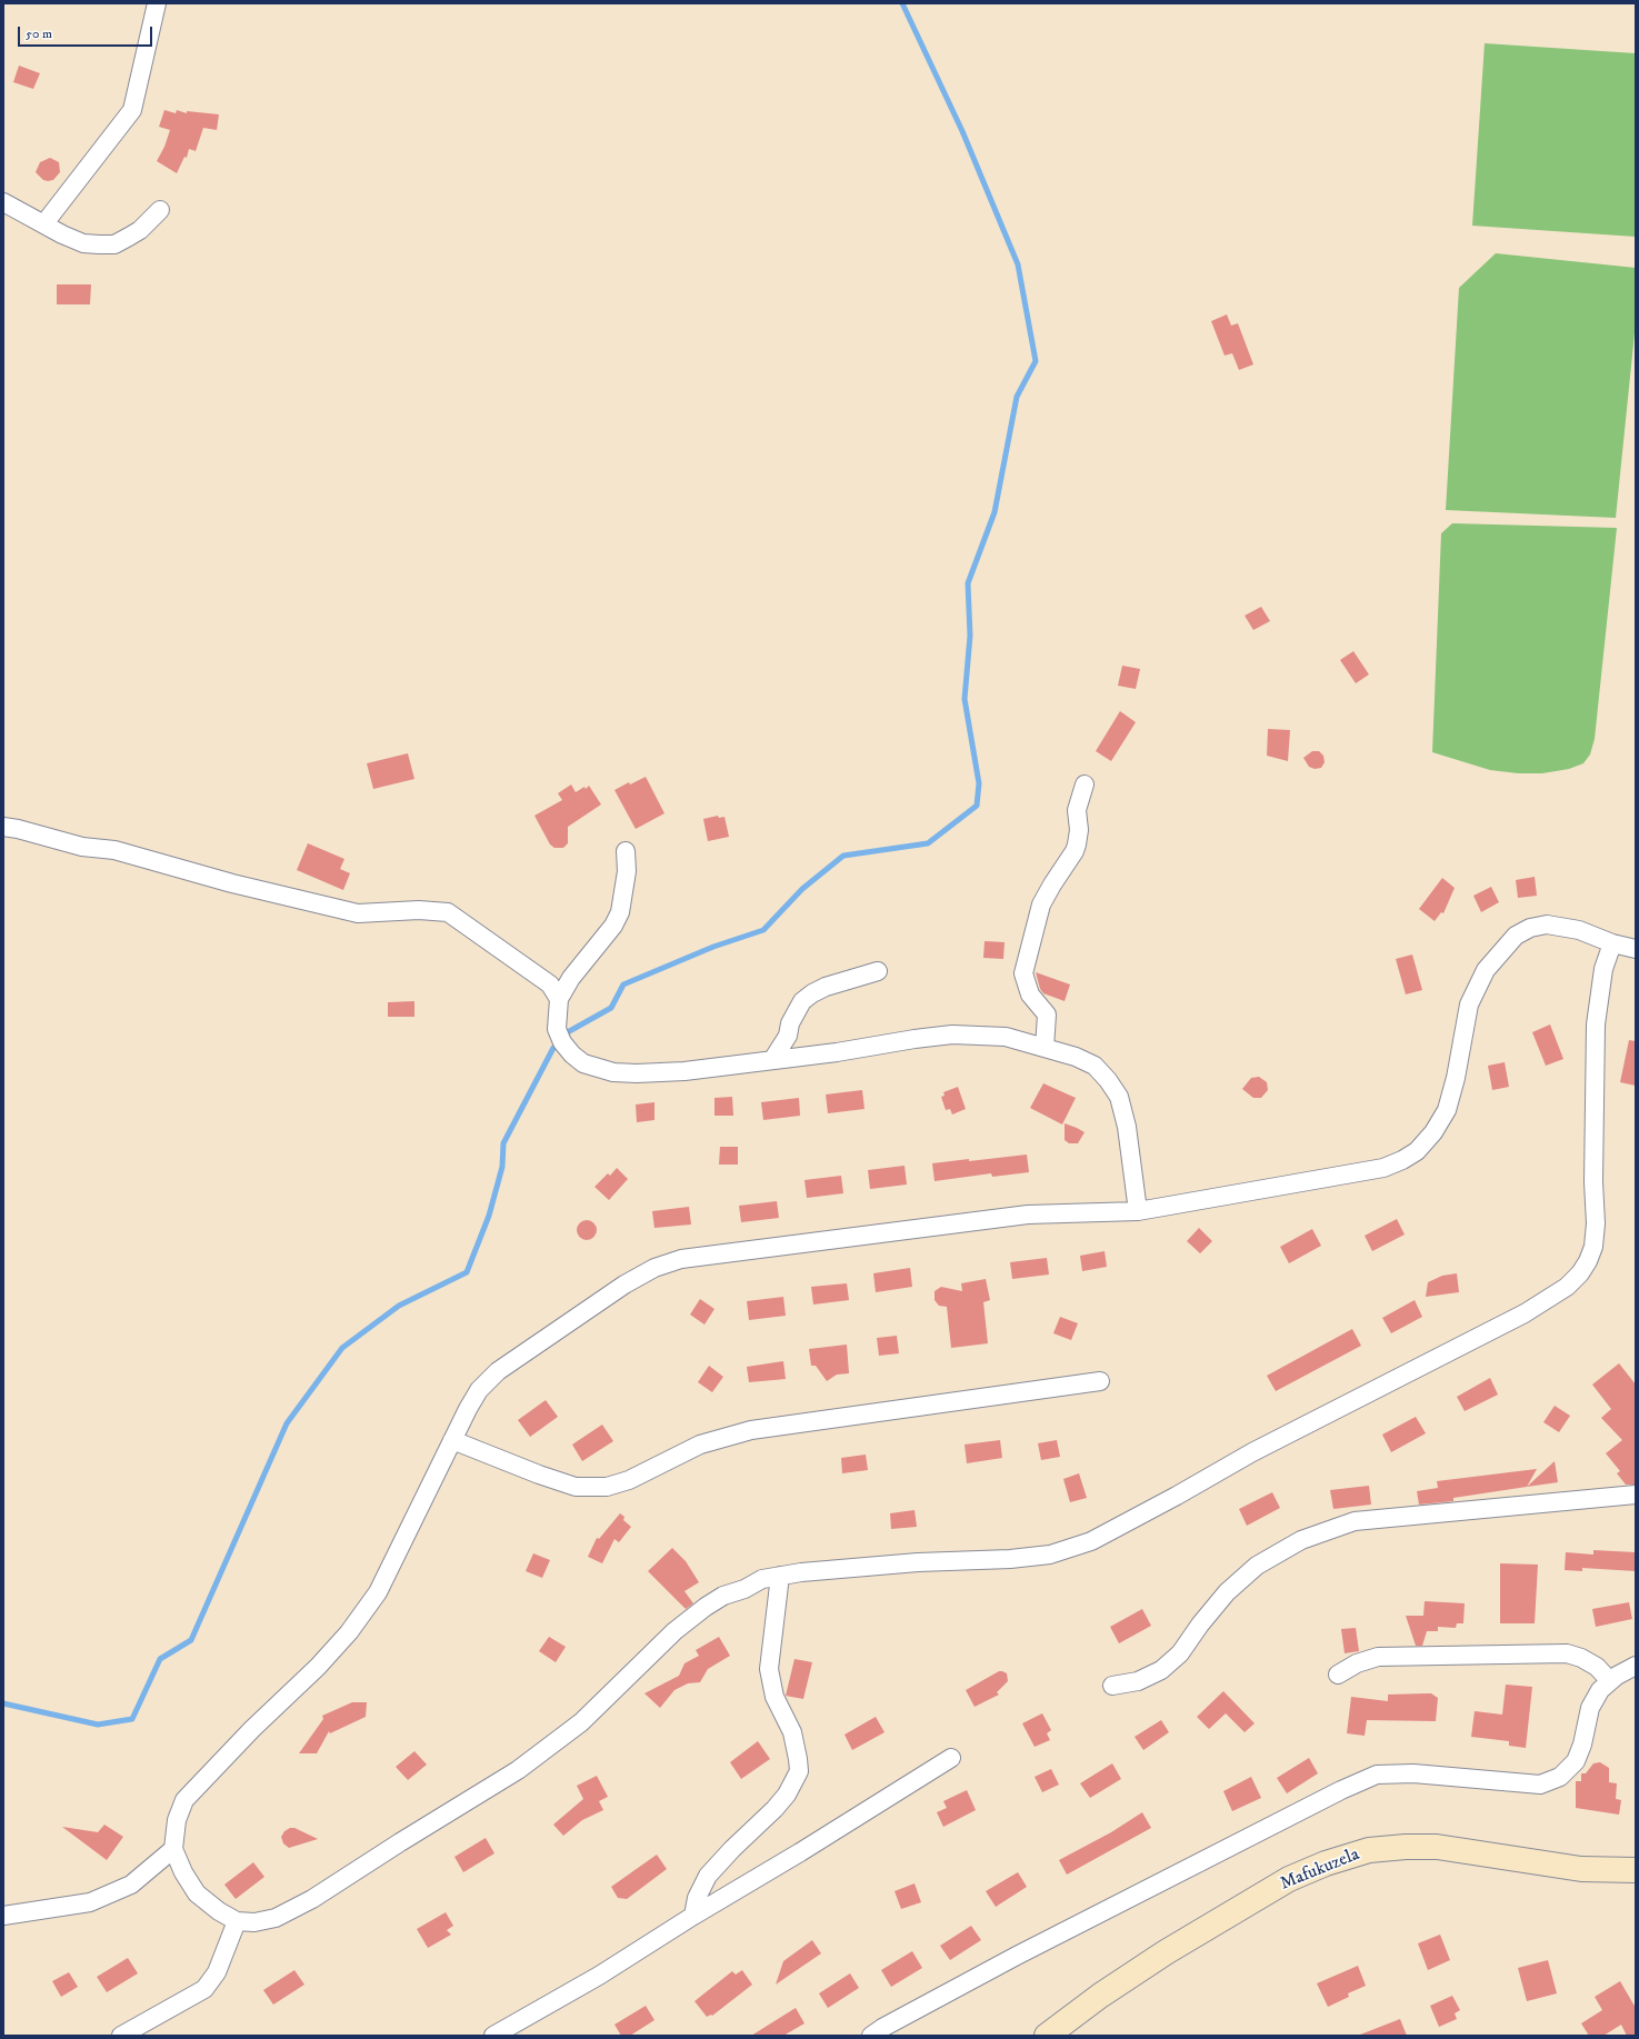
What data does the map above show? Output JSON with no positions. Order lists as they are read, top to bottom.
{
  "streets": {
    "main road": ["Mafukuzela"]
  },
  "scale_bar": "50 m"
}
